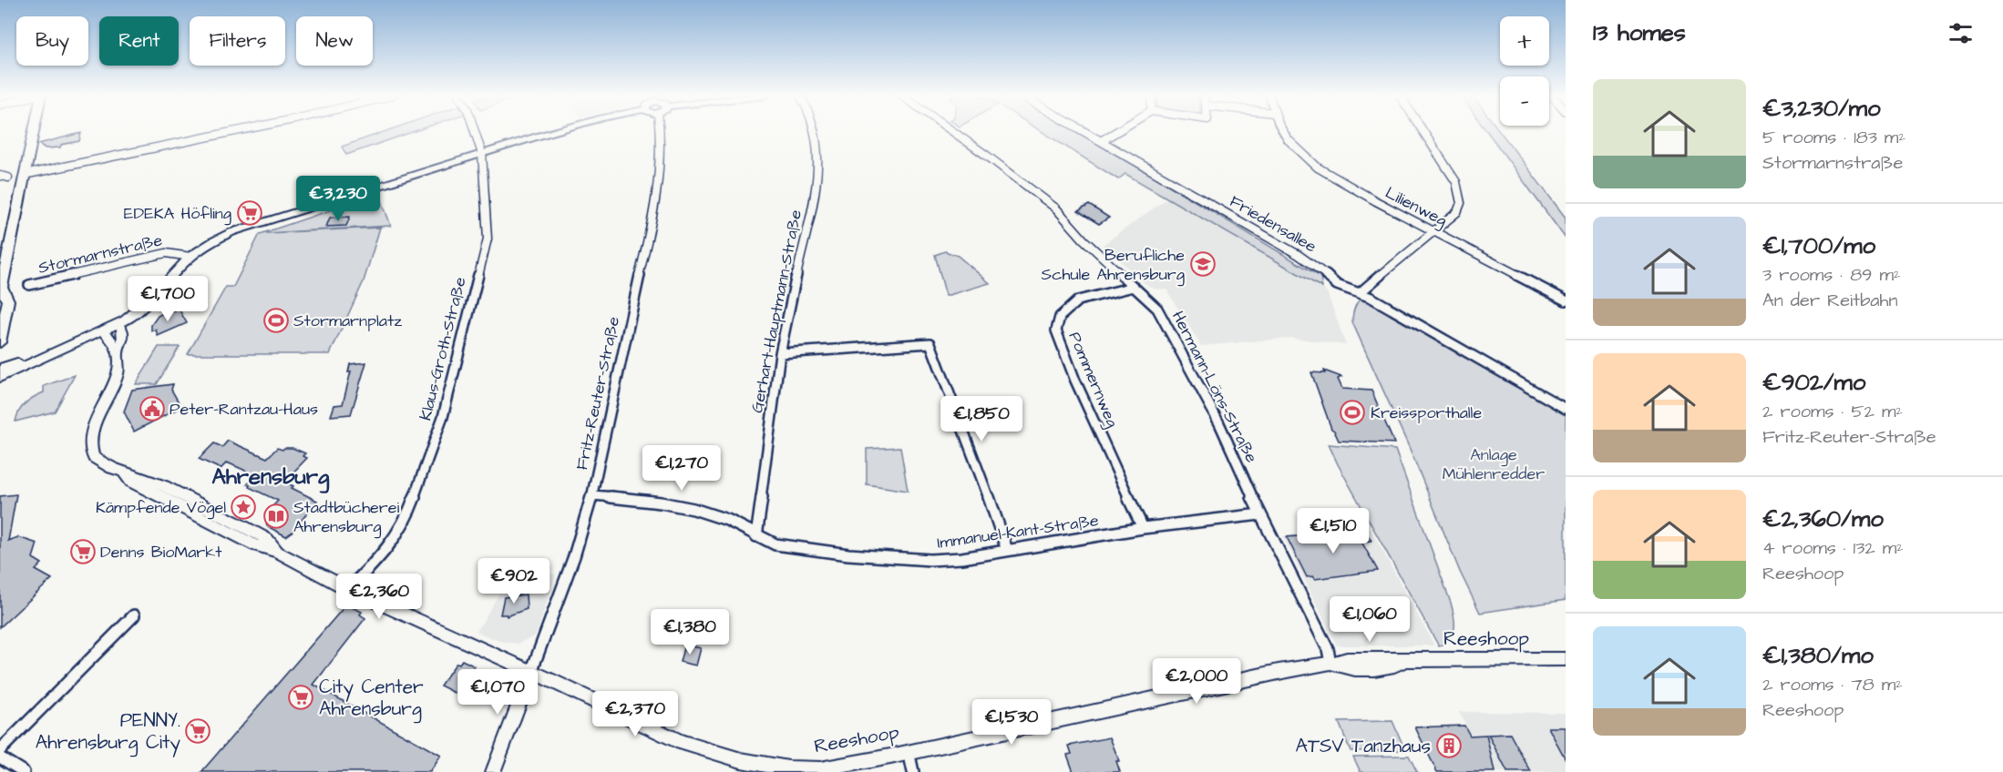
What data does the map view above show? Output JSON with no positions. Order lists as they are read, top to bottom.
{
  "streets": {
    "street": [
      "Lilienweg",
      "Friedensallee",
      "Stormarnstraße",
      "Gerhart-Hauptmann-Straße",
      "Klaus-Groth-Straße",
      "Pommernweg",
      "Hermann-Löns-Straße",
      "Fritz-Reuter-Straße",
      "Immanuel-Kant-Straße",
      "Reeshoop"
    ]
  },
  "crossings": [
    ["Gerhart-Hauptmann-Straße", "Immanuel-Kant-Straße"],
    ["Klaus-Groth-Straße", "Reeshoop"],
    ["Pommernweg", "Hermann-Löns-Straße"],
    ["Pommernweg", "Immanuel-Kant-Straße"],
    ["Hermann-Löns-Straße", "Immanuel-Kant-Straße"],
    ["Hermann-Löns-Straße", "Reeshoop"],
    ["Fritz-Reuter-Straße", "Immanuel-Kant-Straße"],
    ["Fritz-Reuter-Straße", "Reeshoop"]
  ],
  "districts": ["Ahrensburg"],
  "parks": ["Anlage Mühlenredder"],
  "places": {
    "supermarket": [
      "EDEKA Höfling",
      "Denns BioMarkt",
      "City Center Ahrensburg",
      "PENNY. Ahrensburg City"
    ],
    "school or university": ["Berufliche Schule Ahrensburg"],
    "sports": ["Stormarnplatz", "Kreissporthalle"],
    "public building": ["Peter-Rantzau-Haus"],
    "place": ["Kämpfende Vögel"],
    "library": ["Stadtbücherei Ahrensburg"],
    "building": ["ATSV Tanzhaus"]
  },
  "page": {
    "heading": "13 homes",
    "map_buttons": ["+", "−"],
    "chip": [
      "Buy",
      "Rent",
      "Filters",
      "New"
    ],
    "list": [
      {
        "name": "€3,230/mo",
        "note": "5 rooms · 183 m² · Stormarnstraße"
      },
      {
        "name": "€1,700/mo",
        "note": "3 rooms · 89 m² · An der Reitbahn"
      },
      {
        "name": "€902/mo",
        "note": "2 rooms · 52 m² · Fritz-Reuter-Straße"
      },
      {
        "name": "€2,360/mo",
        "note": "4 rooms · 132 m² · Reeshoop"
      },
      {
        "name": "€1,380/mo",
        "note": "2 rooms · 78 m² · Reeshoop"
      }
    ],
    "price": [
      "€3,230",
      "€1,700",
      "€1,850",
      "€1,270",
      "€1,510",
      "€902",
      "€2,360",
      "€1,060",
      "€1,380",
      "€2,000",
      "€1,070",
      "€2,370",
      "€1,530"
    ]
  }
}
